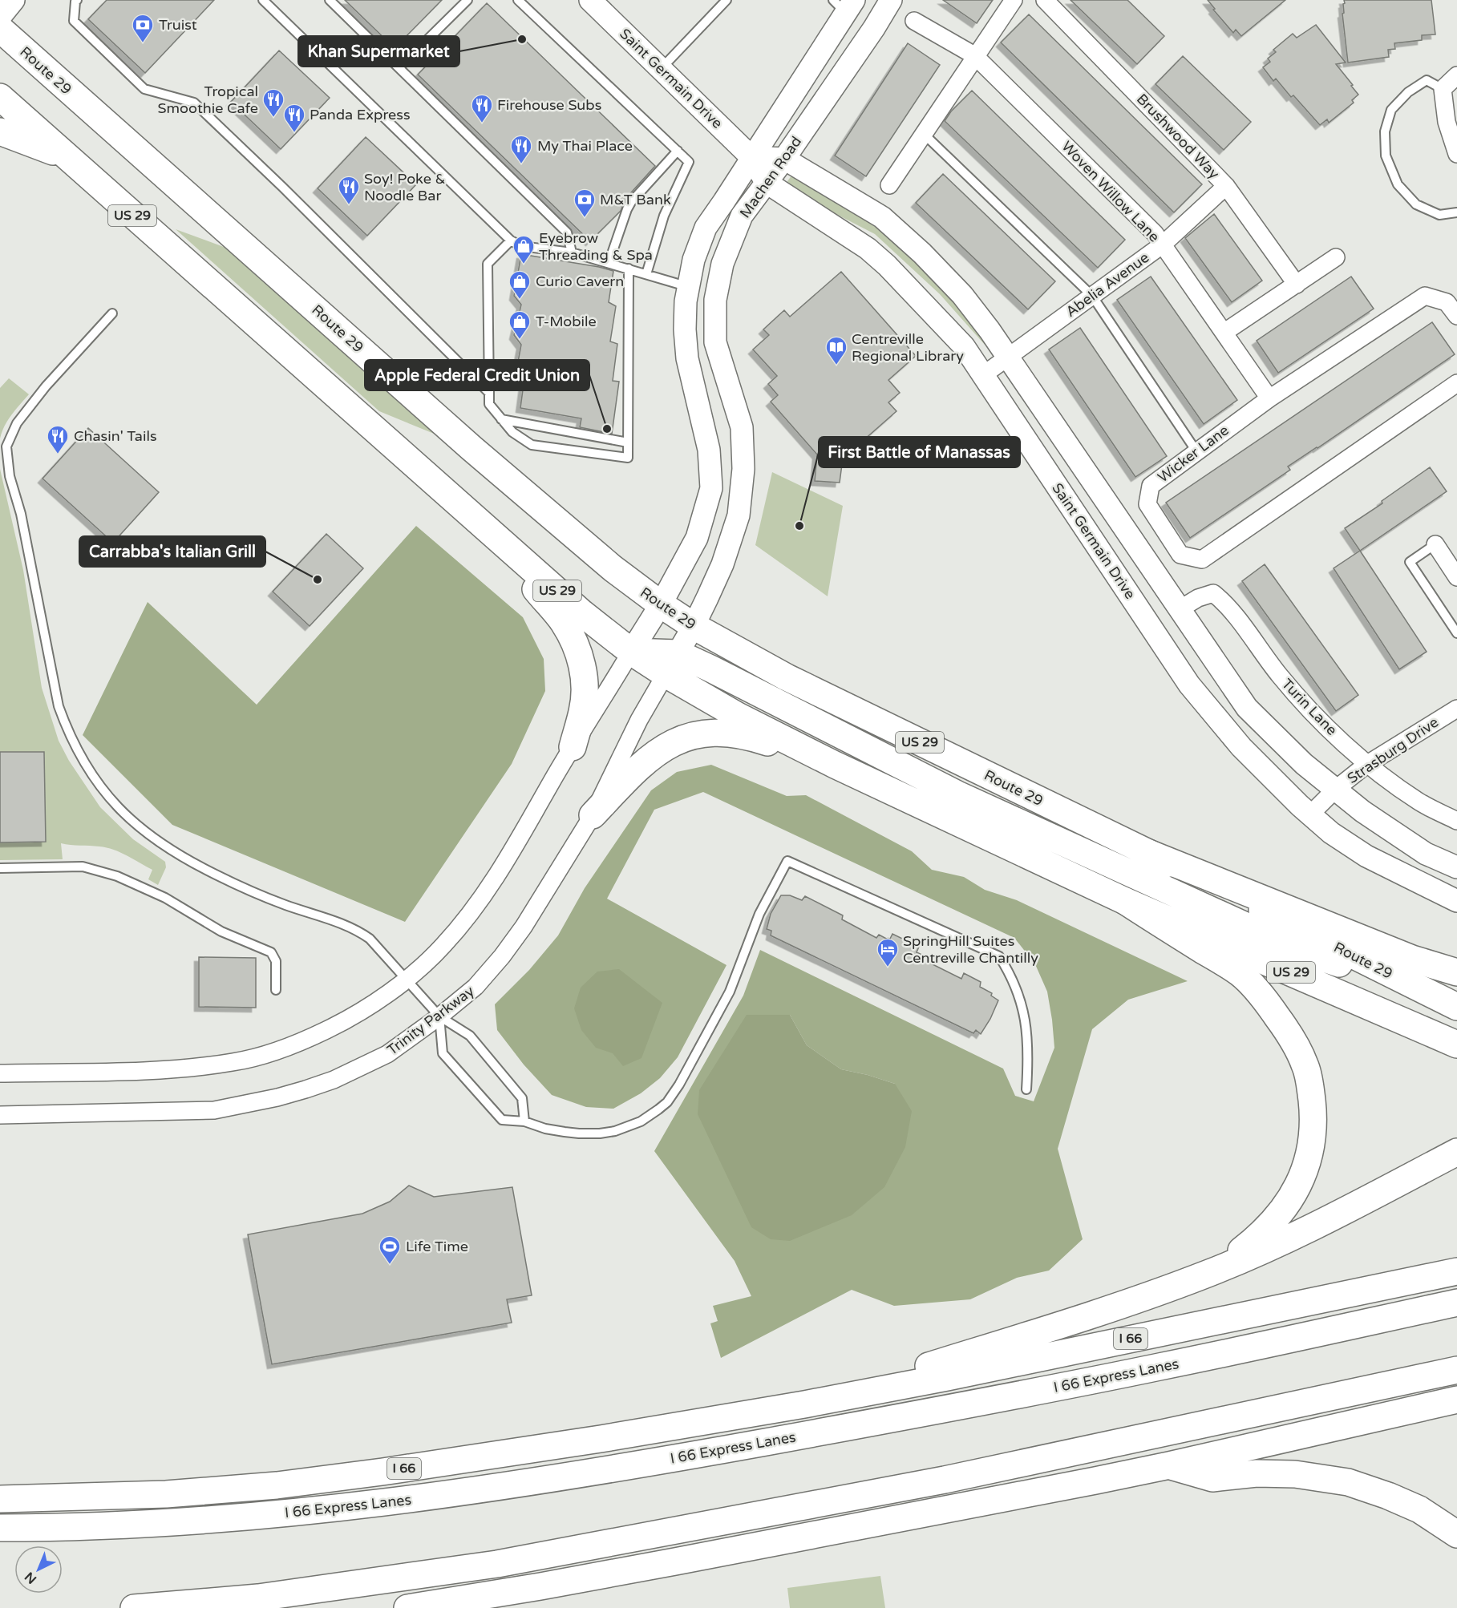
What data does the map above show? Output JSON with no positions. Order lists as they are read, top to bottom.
{
  "streets": {
    "main road": [
      "Route 29",
      "US 29",
      "I 66",
      "I 66 Express Lanes"
    ],
    "street": [
      "Saint Germain Drive",
      "Brushwood Way",
      "Machen Road",
      "Woven Willow Lane",
      "Abelia Avenue",
      "Wicker Lane",
      "Turin Lane",
      "Strasburg Drive",
      "Trinity Parkway"
    ]
  },
  "crossings": [
    ["Route 29", "Machen Road"],
    ["Saint Germain Drive", "Machen Road"],
    ["Saint Germain Drive", "Abelia Avenue"],
    ["Saint Germain Drive", "Strasburg Drive"],
    ["Brushwood Way", "Abelia Avenue"],
    ["Machen Road", "US 29"],
    ["Machen Road", "Trinity Parkway"],
    ["Woven Willow Lane", "Abelia Avenue"],
    ["Woven Willow Lane", "Wicker Lane"],
    ["US 29", "Trinity Parkway"],
    ["Turin Lane", "Strasburg Drive"]
  ],
  "places": {
    "other": [
      "Khan Supermarket",
      "Apple Federal Credit Union",
      "First Battle of Manassas",
      "Carrabba's Italian Grill"
    ],
    "bank": ["Truist", "M&T Bank"],
    "restaurant": [
      "Tropical Smoothie Cafe",
      "Firehouse Subs",
      "Panda Express",
      "My Thai Place",
      "Soy! Poke & Noodle Bar",
      "Chasin' Tails"
    ],
    "shop": ["Eyebrow Threading & Spa", "Curio Cavern", "T-Mobile"],
    "library": ["Centreville Regional Library"],
    "hotel": ["SpringHill Suites Centreville Chantilly"],
    "sports": ["Life Time"]
  },
  "north": "bottom left"
}
